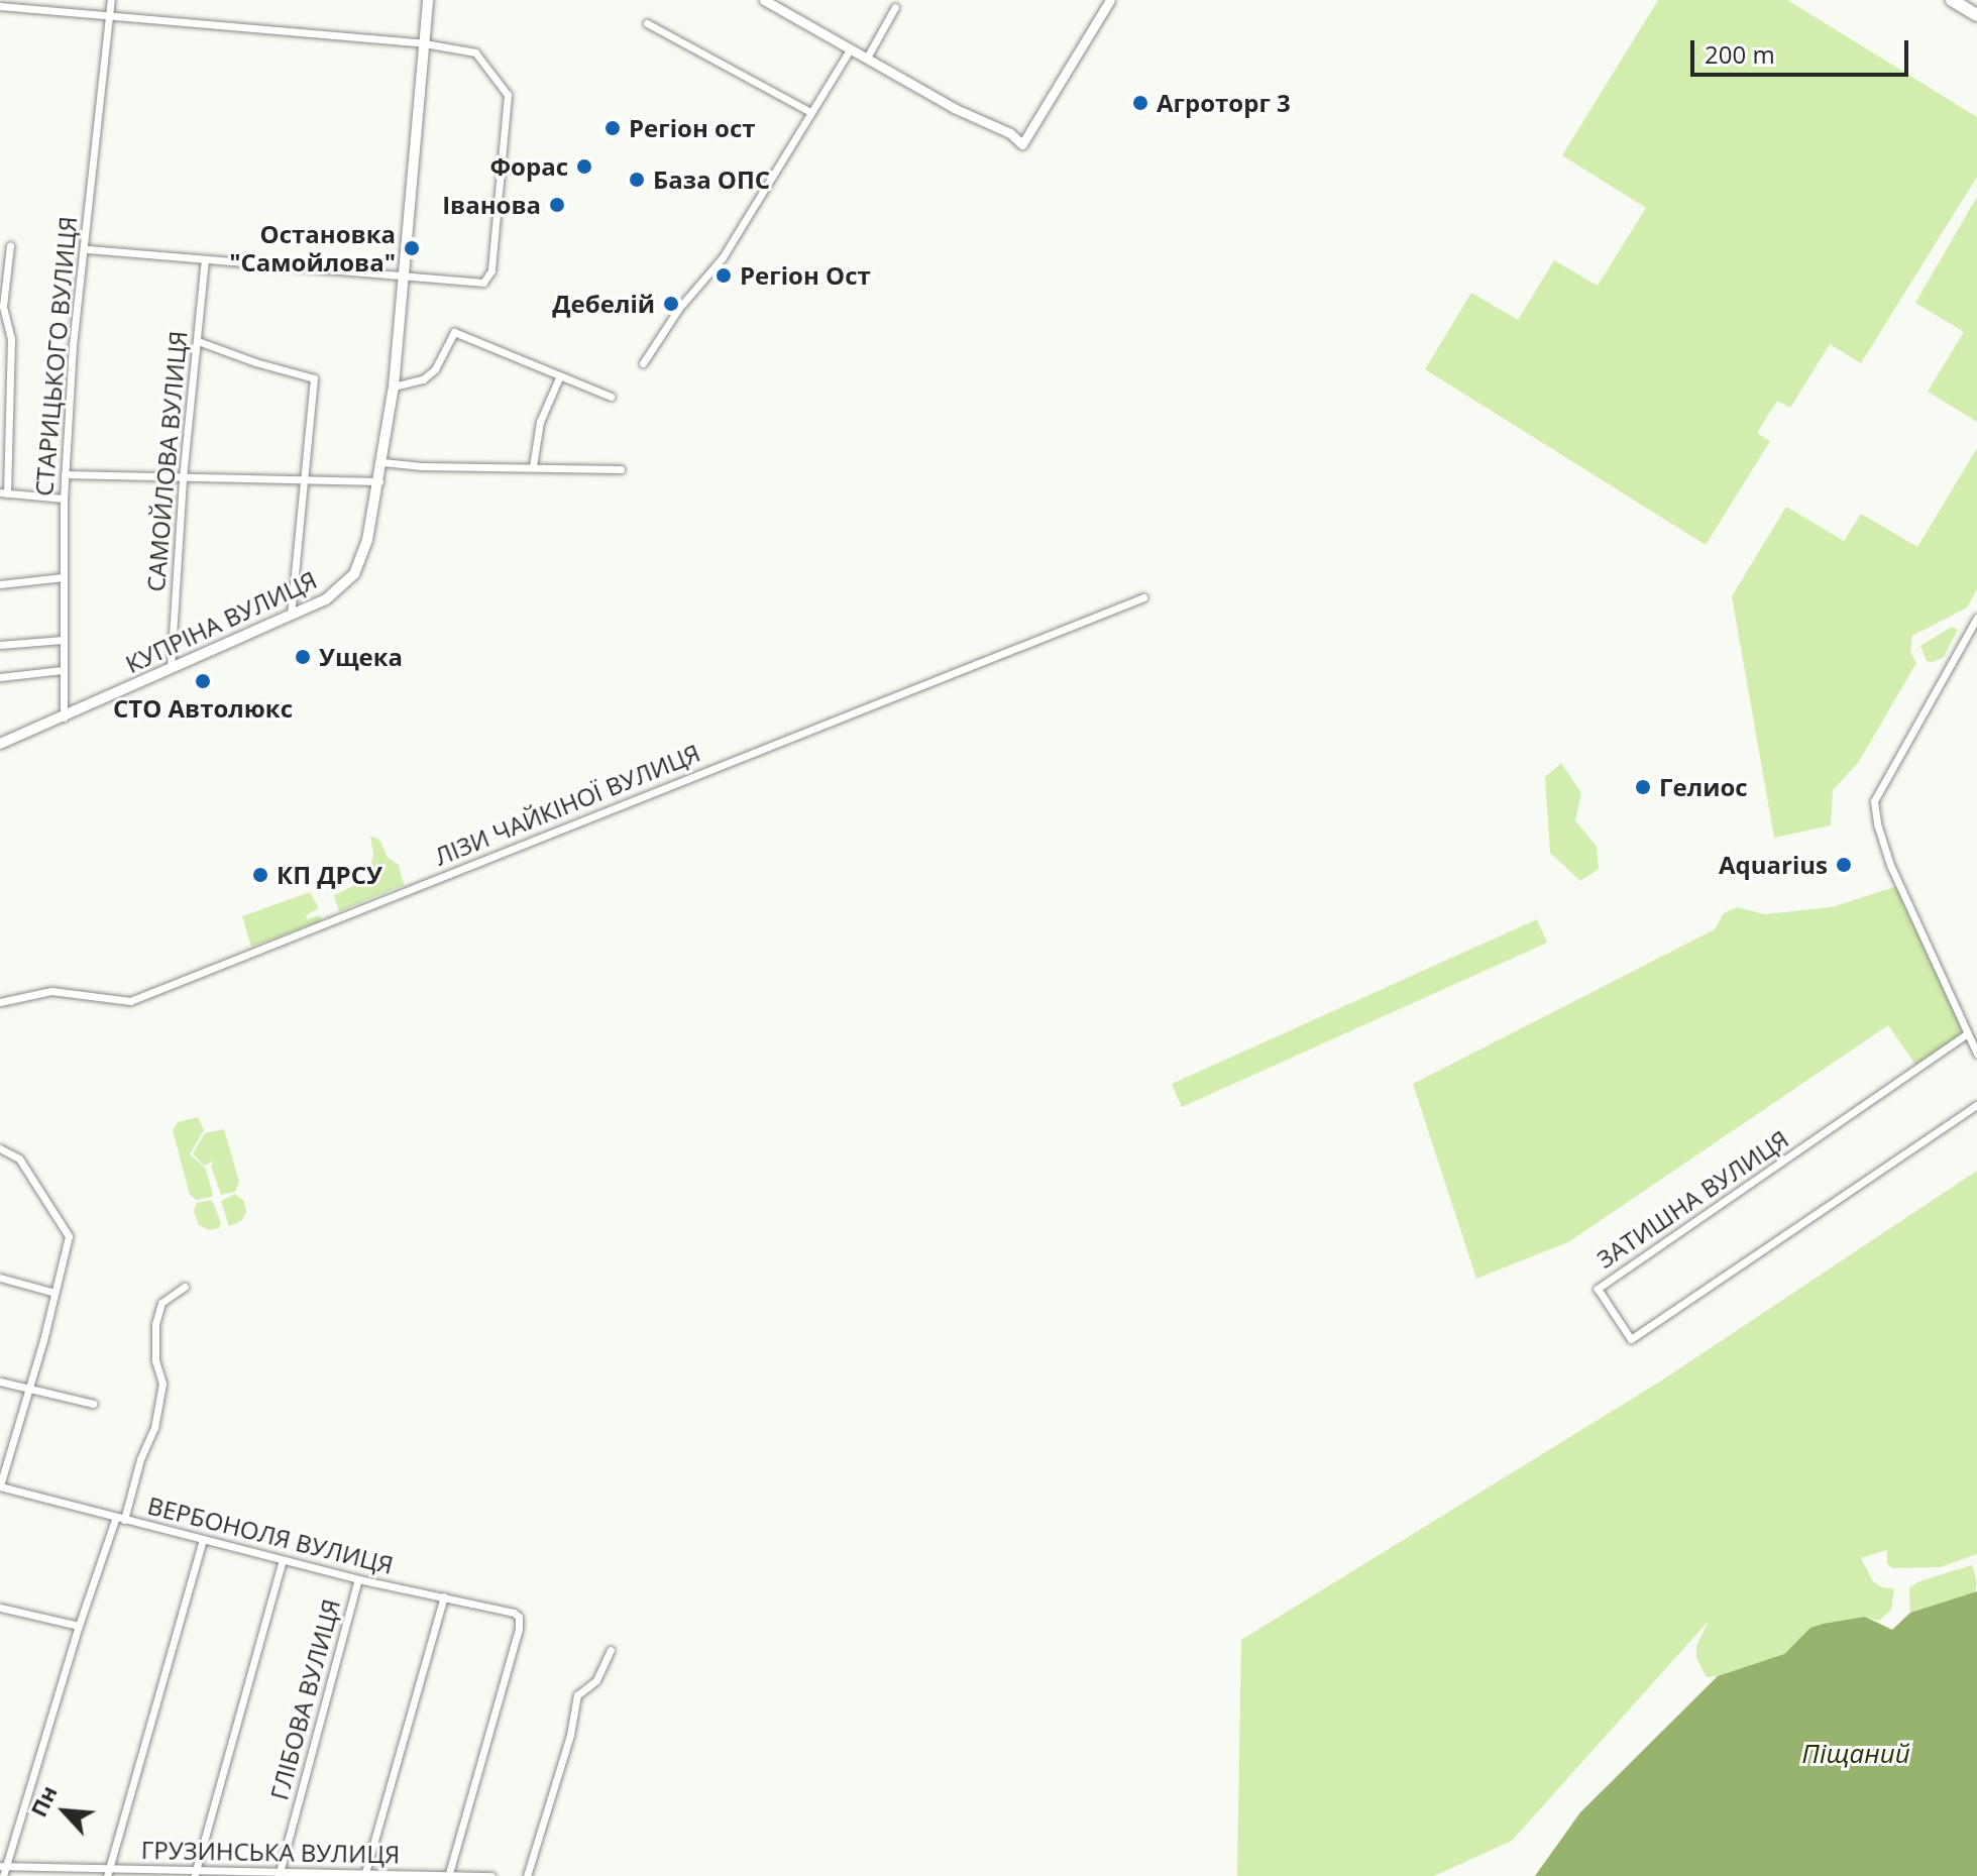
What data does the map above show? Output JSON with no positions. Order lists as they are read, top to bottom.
{
  "streets": {
    "main road": ["КУПРІНА ВУЛИЦЯ"],
    "street": [
      "СТАРИЦЬКОГО ВУЛИЦЯ",
      "САМОЙЛОВА ВУЛИЦЯ",
      "ЛІЗИ ЧАЙКІНОЇ ВУЛИЦЯ",
      "ЗАТИШНА ВУЛИЦЯ",
      "ВЕРБОНОЛЯ ВУЛИЦЯ",
      "ГЛІБОВА ВУЛИЦЯ",
      "ГРУЗИНСЬКА ВУЛИЦЯ"
    ]
  },
  "crossings": [
    ["СТАРИЦЬКОГО ВУЛИЦЯ", "КУПРІНА ВУЛИЦЯ"],
    ["САМОЙЛОВА ВУЛИЦЯ", "КУПРІНА ВУЛИЦЯ"],
    ["ВЕРБОНОЛЯ ВУЛИЦЯ", "ГЛІБОВА ВУЛИЦЯ"],
    ["ВЕРБОНОЛЯ ВУЛИЦЯ", "ГРУЗИНСЬКА ВУЛИЦЯ"],
    ["ГЛІБОВА ВУЛИЦЯ", "ГРУЗИНСЬКА ВУЛИЦЯ"]
  ],
  "water": ["Піщаний"],
  "places": [
    "Агроторг 3",
    "Регіон ост",
    "Форас",
    "База ОПС",
    "Іванова",
    "Остановка \"Самойлова\"",
    "Регіон Ост",
    "Дебелій",
    "Ущека",
    "СТО Автолюкс",
    "Гелиос",
    "Aquarius",
    "КП ДРСУ"
  ],
  "scale_bar": "200 m",
  "north": "top left"
}
